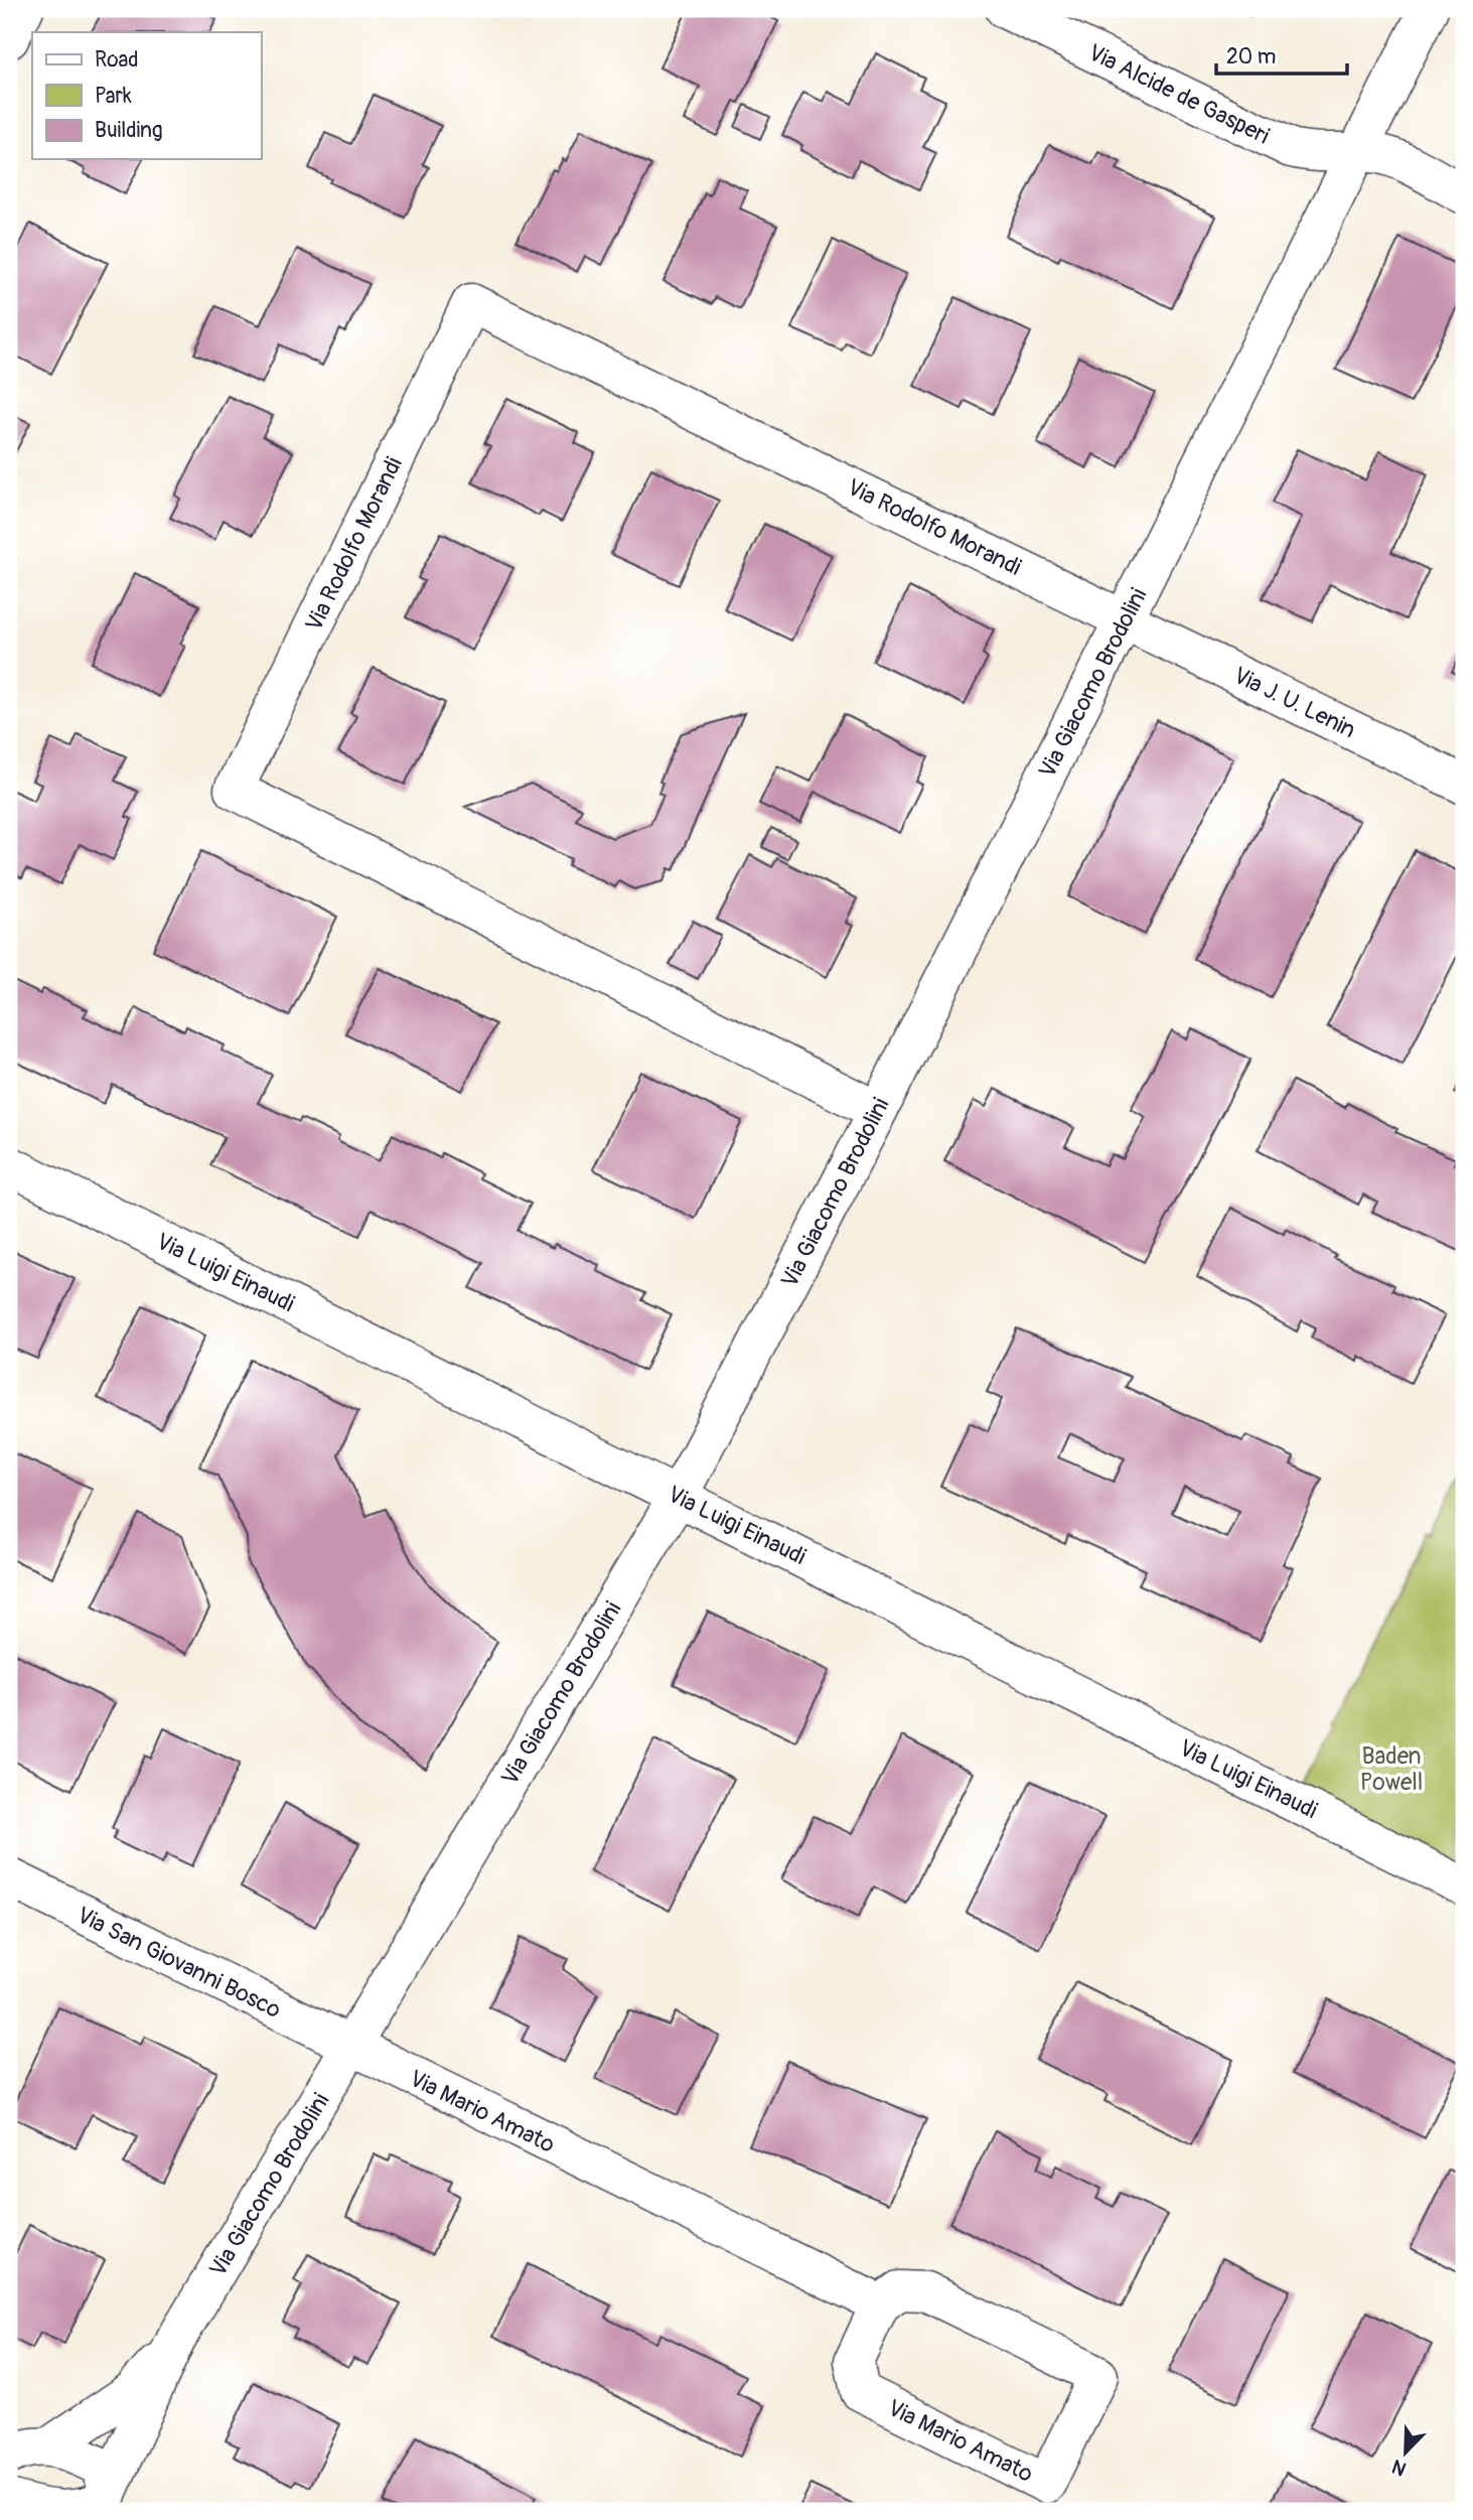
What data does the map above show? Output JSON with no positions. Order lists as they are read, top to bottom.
{
  "streets": {
    "street": [
      "Via Alcide de Gasperi",
      "Via Rodolfo Morandi",
      "Via Giacomo Brodolini",
      "Via J. U. Lenin",
      "Via Luigi Einaudi",
      "Via San Giovanni Bosco",
      "Via Mario Amato"
    ]
  },
  "crossings": [
    ["Via Alcide de Gasperi", "Via Giacomo Brodolini"],
    ["Via Rodolfo Morandi", "Via Giacomo Brodolini"],
    ["Via Rodolfo Morandi", "Via J. U. Lenin"],
    ["Via Giacomo Brodolini", "Via J. U. Lenin"],
    ["Via Giacomo Brodolini", "Via Luigi Einaudi"],
    ["Via Giacomo Brodolini", "Via San Giovanni Bosco"],
    ["Via Giacomo Brodolini", "Via Mario Amato"],
    ["Via San Giovanni Bosco", "Via Mario Amato"]
  ],
  "parks": ["Baden Powell"],
  "legend": ["Road", "Park", "Building"],
  "scale_bar": "20 m",
  "north": "bottom left"
}
